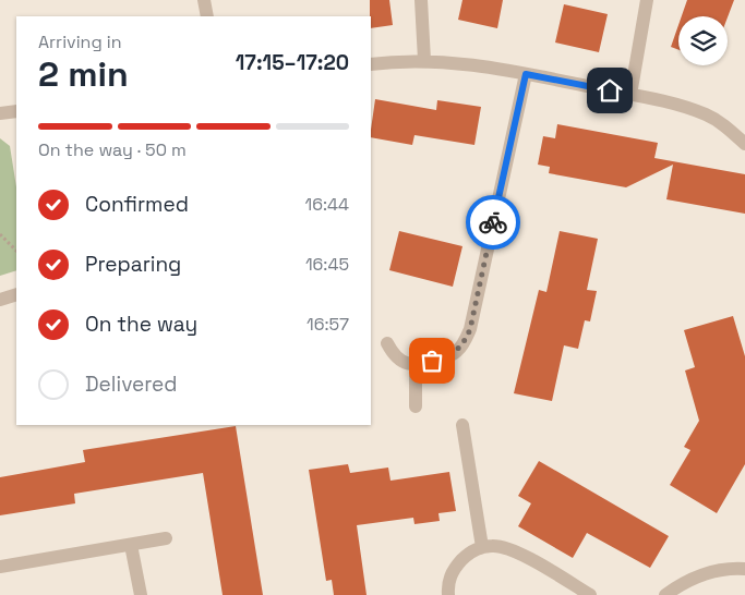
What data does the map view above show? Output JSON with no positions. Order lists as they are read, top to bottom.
{
  "page": {
    "heading": ["2 min", "Arriving in", "17:15–17:20"],
    "bar": "On the way · 50 m",
    "list": [
      ["Confirmed", "16:44"],
      ["Preparing", "16:45"],
      ["On the way", "16:57"],
      "Delivered"
    ]
  }
}
